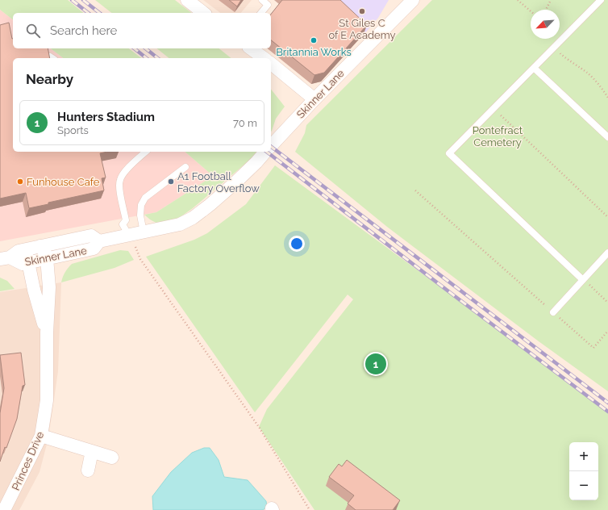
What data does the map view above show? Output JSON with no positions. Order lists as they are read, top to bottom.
{
  "streets": {
    "street": ["Skinner Lane", "Princes Drive"]
  },
  "crossings": [
    ["Skinner Lane", "Princes Drive"]
  ],
  "parks": ["Pontefract Cemetery"],
  "places": [
    "St Giles C of E Academy",
    "Britannia Works",
    "Funhouse Cafe",
    "A1 Football Factory Overflow"
  ],
  "north": "bottom left",
  "page": {
    "search": "Search here",
    "heading": "Nearby",
    "list": [
      {
        "mark": "1",
        "name": "Hunters Stadium",
        "note": "Sports",
        "value": "70 m"
      }
    ],
    "pins": "1",
    "map_buttons": ["+", "−"]
  }
}
